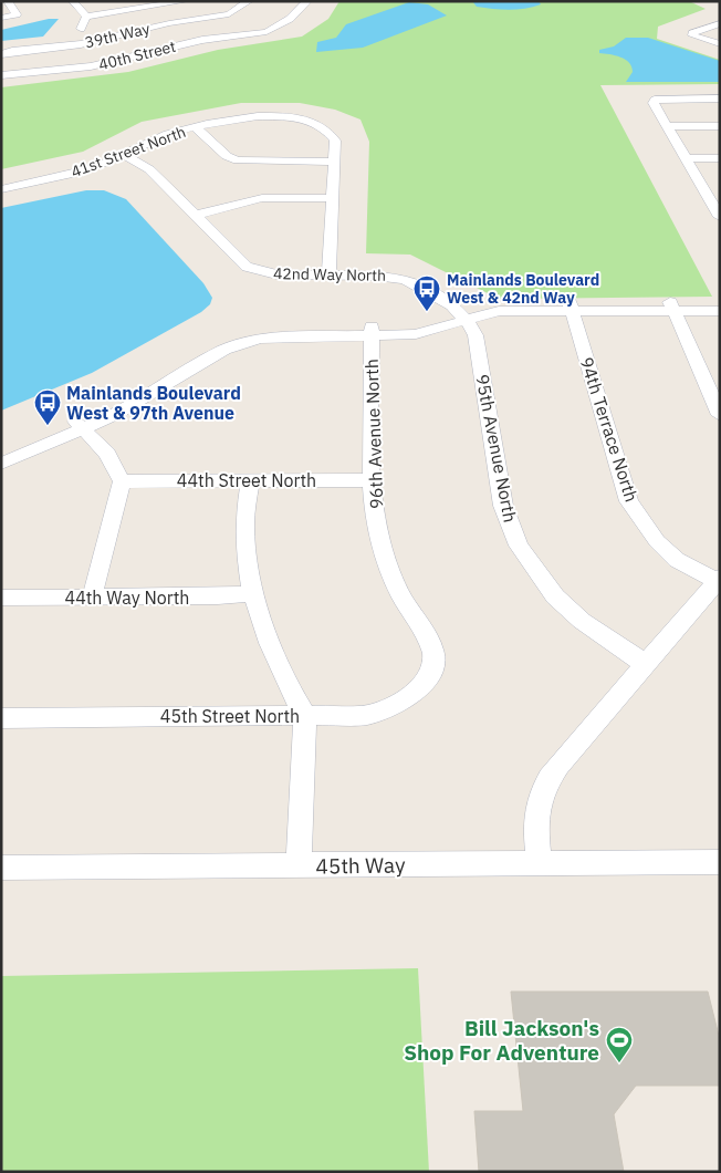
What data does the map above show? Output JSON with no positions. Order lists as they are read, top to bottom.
{
  "streets": {
    "street": [
      "39th Way",
      "40th Street",
      "41st Street North",
      "42nd Way North",
      "94th Terrace North",
      "96th Avenue North",
      "95th Avenue North",
      "44th Street North",
      "44th Way North",
      "45th Street North",
      "45th Way"
    ]
  },
  "crossings": [
    ["42nd Way North", "95th Avenue North"],
    ["96th Avenue North", "44th Street North"],
    ["96th Avenue North", "45th Street North"]
  ],
  "places": {
    "bus stop": ["Mainlands Boulevard West & 42nd Way", "Mainlands Boulevard West & 97th Avenue"],
    "sports": ["Bill Jackson's Shop For Adventure"]
  }
}
